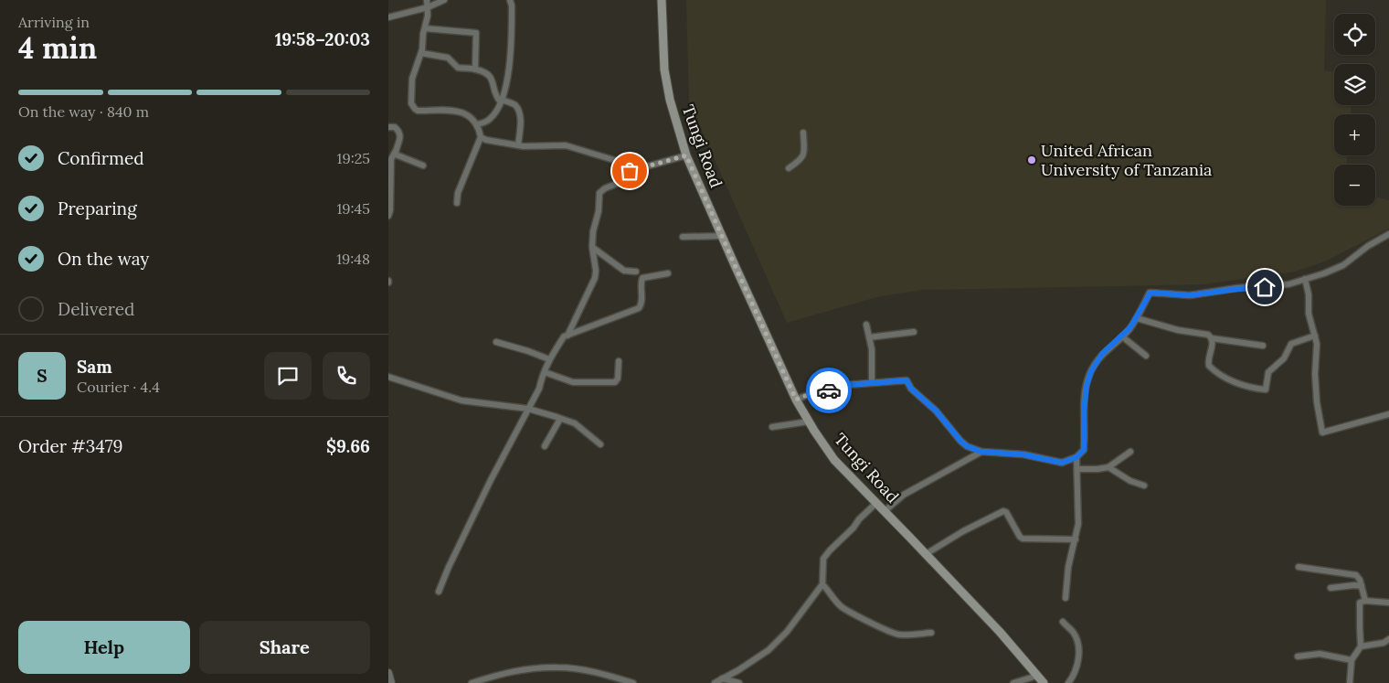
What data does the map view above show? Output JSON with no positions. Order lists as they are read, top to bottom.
{
  "streets": {
    "main road": ["Tungi Road"]
  },
  "places": ["United African University of Tanzania"],
  "page": {
    "heading": ["4 min", "Arriving in", "19:58–20:03"],
    "panel": [
      "Sam",
      "Courier · 4.4",
      "Order #3479",
      "$9.66"
    ],
    "map_buttons": ["+", "−"],
    "bar": "On the way · 840 m",
    "list": [
      ["Confirmed", "19:25"],
      ["Preparing", "19:45"],
      ["On the way", "19:48"],
      "Delivered"
    ],
    "round": "S",
    "buttons": ["Help", "Share"]
  }
}
